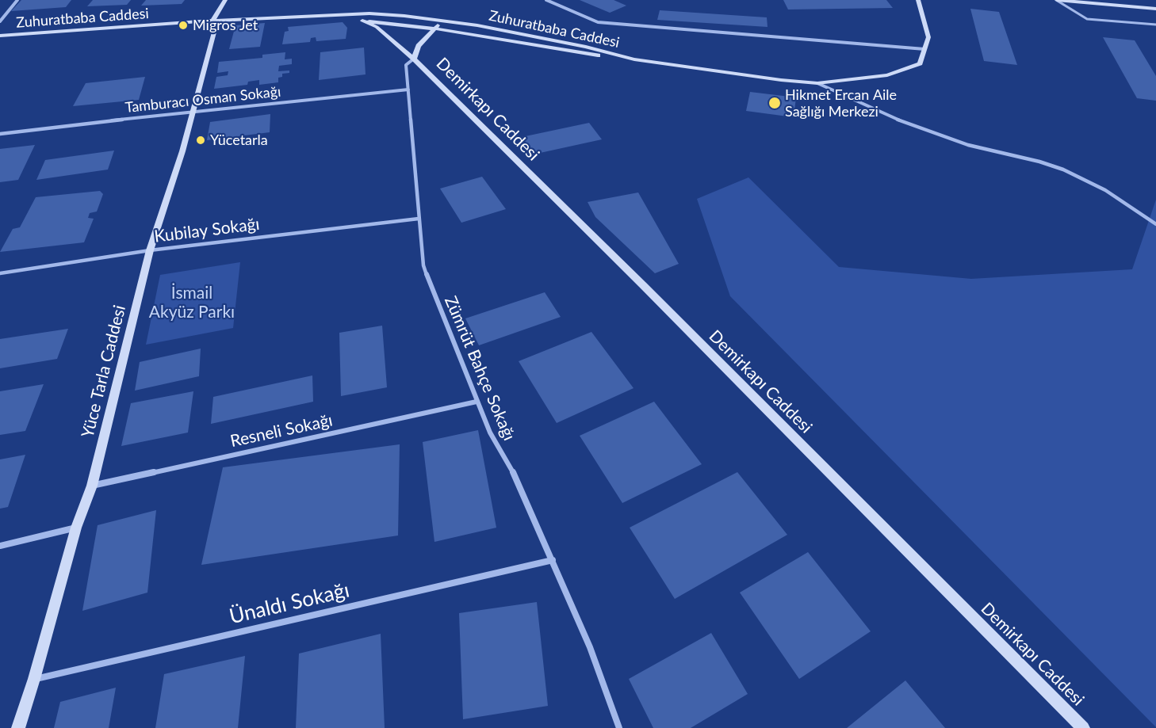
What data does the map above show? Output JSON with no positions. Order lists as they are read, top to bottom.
{
  "streets": {
    "street": [
      "Zuhuratbaba Caddesi",
      "Tamburacı Osman Sokağı",
      "Demirkapı Caddesi",
      "Kubilay Sokağı",
      "Zümrüt Bahçe Sokağı",
      "Yüce Tarla Caddesi",
      "Resneli Sokağı",
      "Ünaldı Sokağı"
    ]
  },
  "crossings": [
    ["Zuhuratbaba Caddesi", "Demirkapı Caddesi"],
    ["Zuhuratbaba Caddesi", "Yüce Tarla Caddesi"],
    ["Tamburacı Osman Sokağı", "Zümrüt Bahçe Sokağı"],
    ["Tamburacı Osman Sokağı", "Yüce Tarla Caddesi"],
    ["Demirkapı Caddesi", "Zümrüt Bahçe Sokağı"],
    ["Kubilay Sokağı", "Zümrüt Bahçe Sokağı"],
    ["Kubilay Sokağı", "Yüce Tarla Caddesi"],
    ["Zümrüt Bahçe Sokağı", "Resneli Sokağı"],
    ["Zümrüt Bahçe Sokağı", "Ünaldı Sokağı"],
    ["Yüce Tarla Caddesi", "Resneli Sokağı"],
    ["Yüce Tarla Caddesi", "Ünaldı Sokağı"]
  ],
  "parks": ["İsmail Akyüz Parkı"],
  "places": ["Migros Jet", "Hikmet Ercan Aile Sağlığı Merkezi", "Yücetarla"]
}
